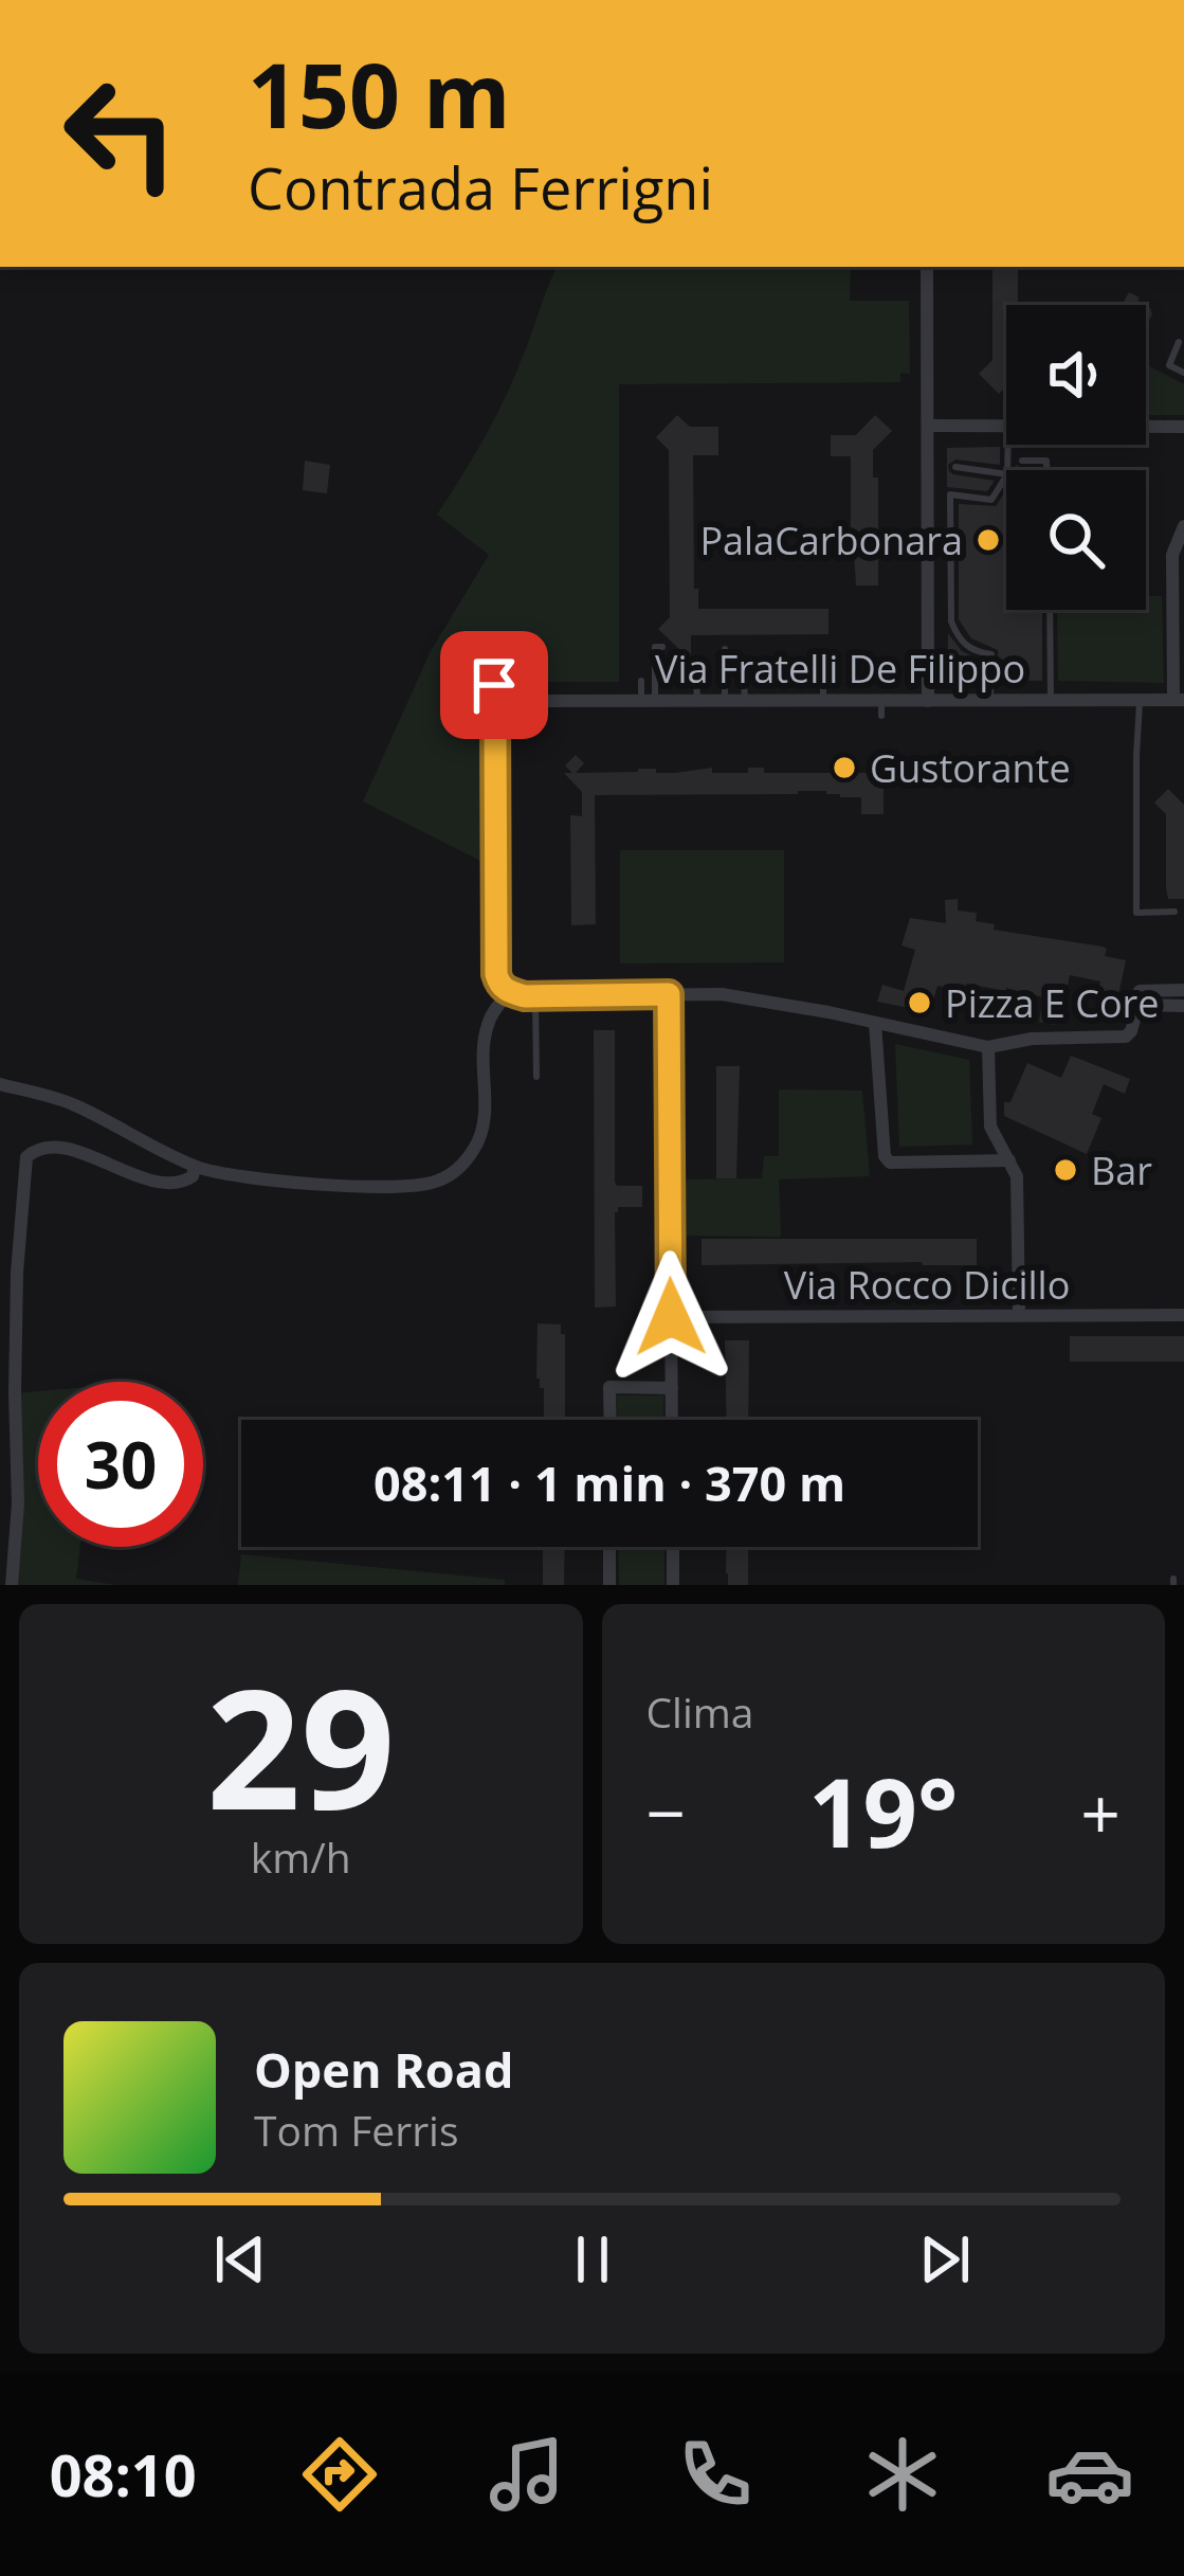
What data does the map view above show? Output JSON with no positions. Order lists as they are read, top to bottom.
{
  "streets": {
    "street": ["Via Fratelli De Filippo", "Via Rocco Dicillo"]
  },
  "places": [
    "PalaCarbonara",
    "Gustorante",
    "Pizza E Core",
    "Bar"
  ],
  "page": {
    "turn": ["150 m", "Contrada Ferrigni"],
    "limit": "30",
    "trip": "08:11 · 1 min · 370 m",
    "tile": [
      ["29", "km/h"],
      "Clima"
    ],
    "heat": ["−", "19°", "+"],
    "song": ["Open Road", "Tom Ferris"],
    "tabs": "08:10"
  }
}
